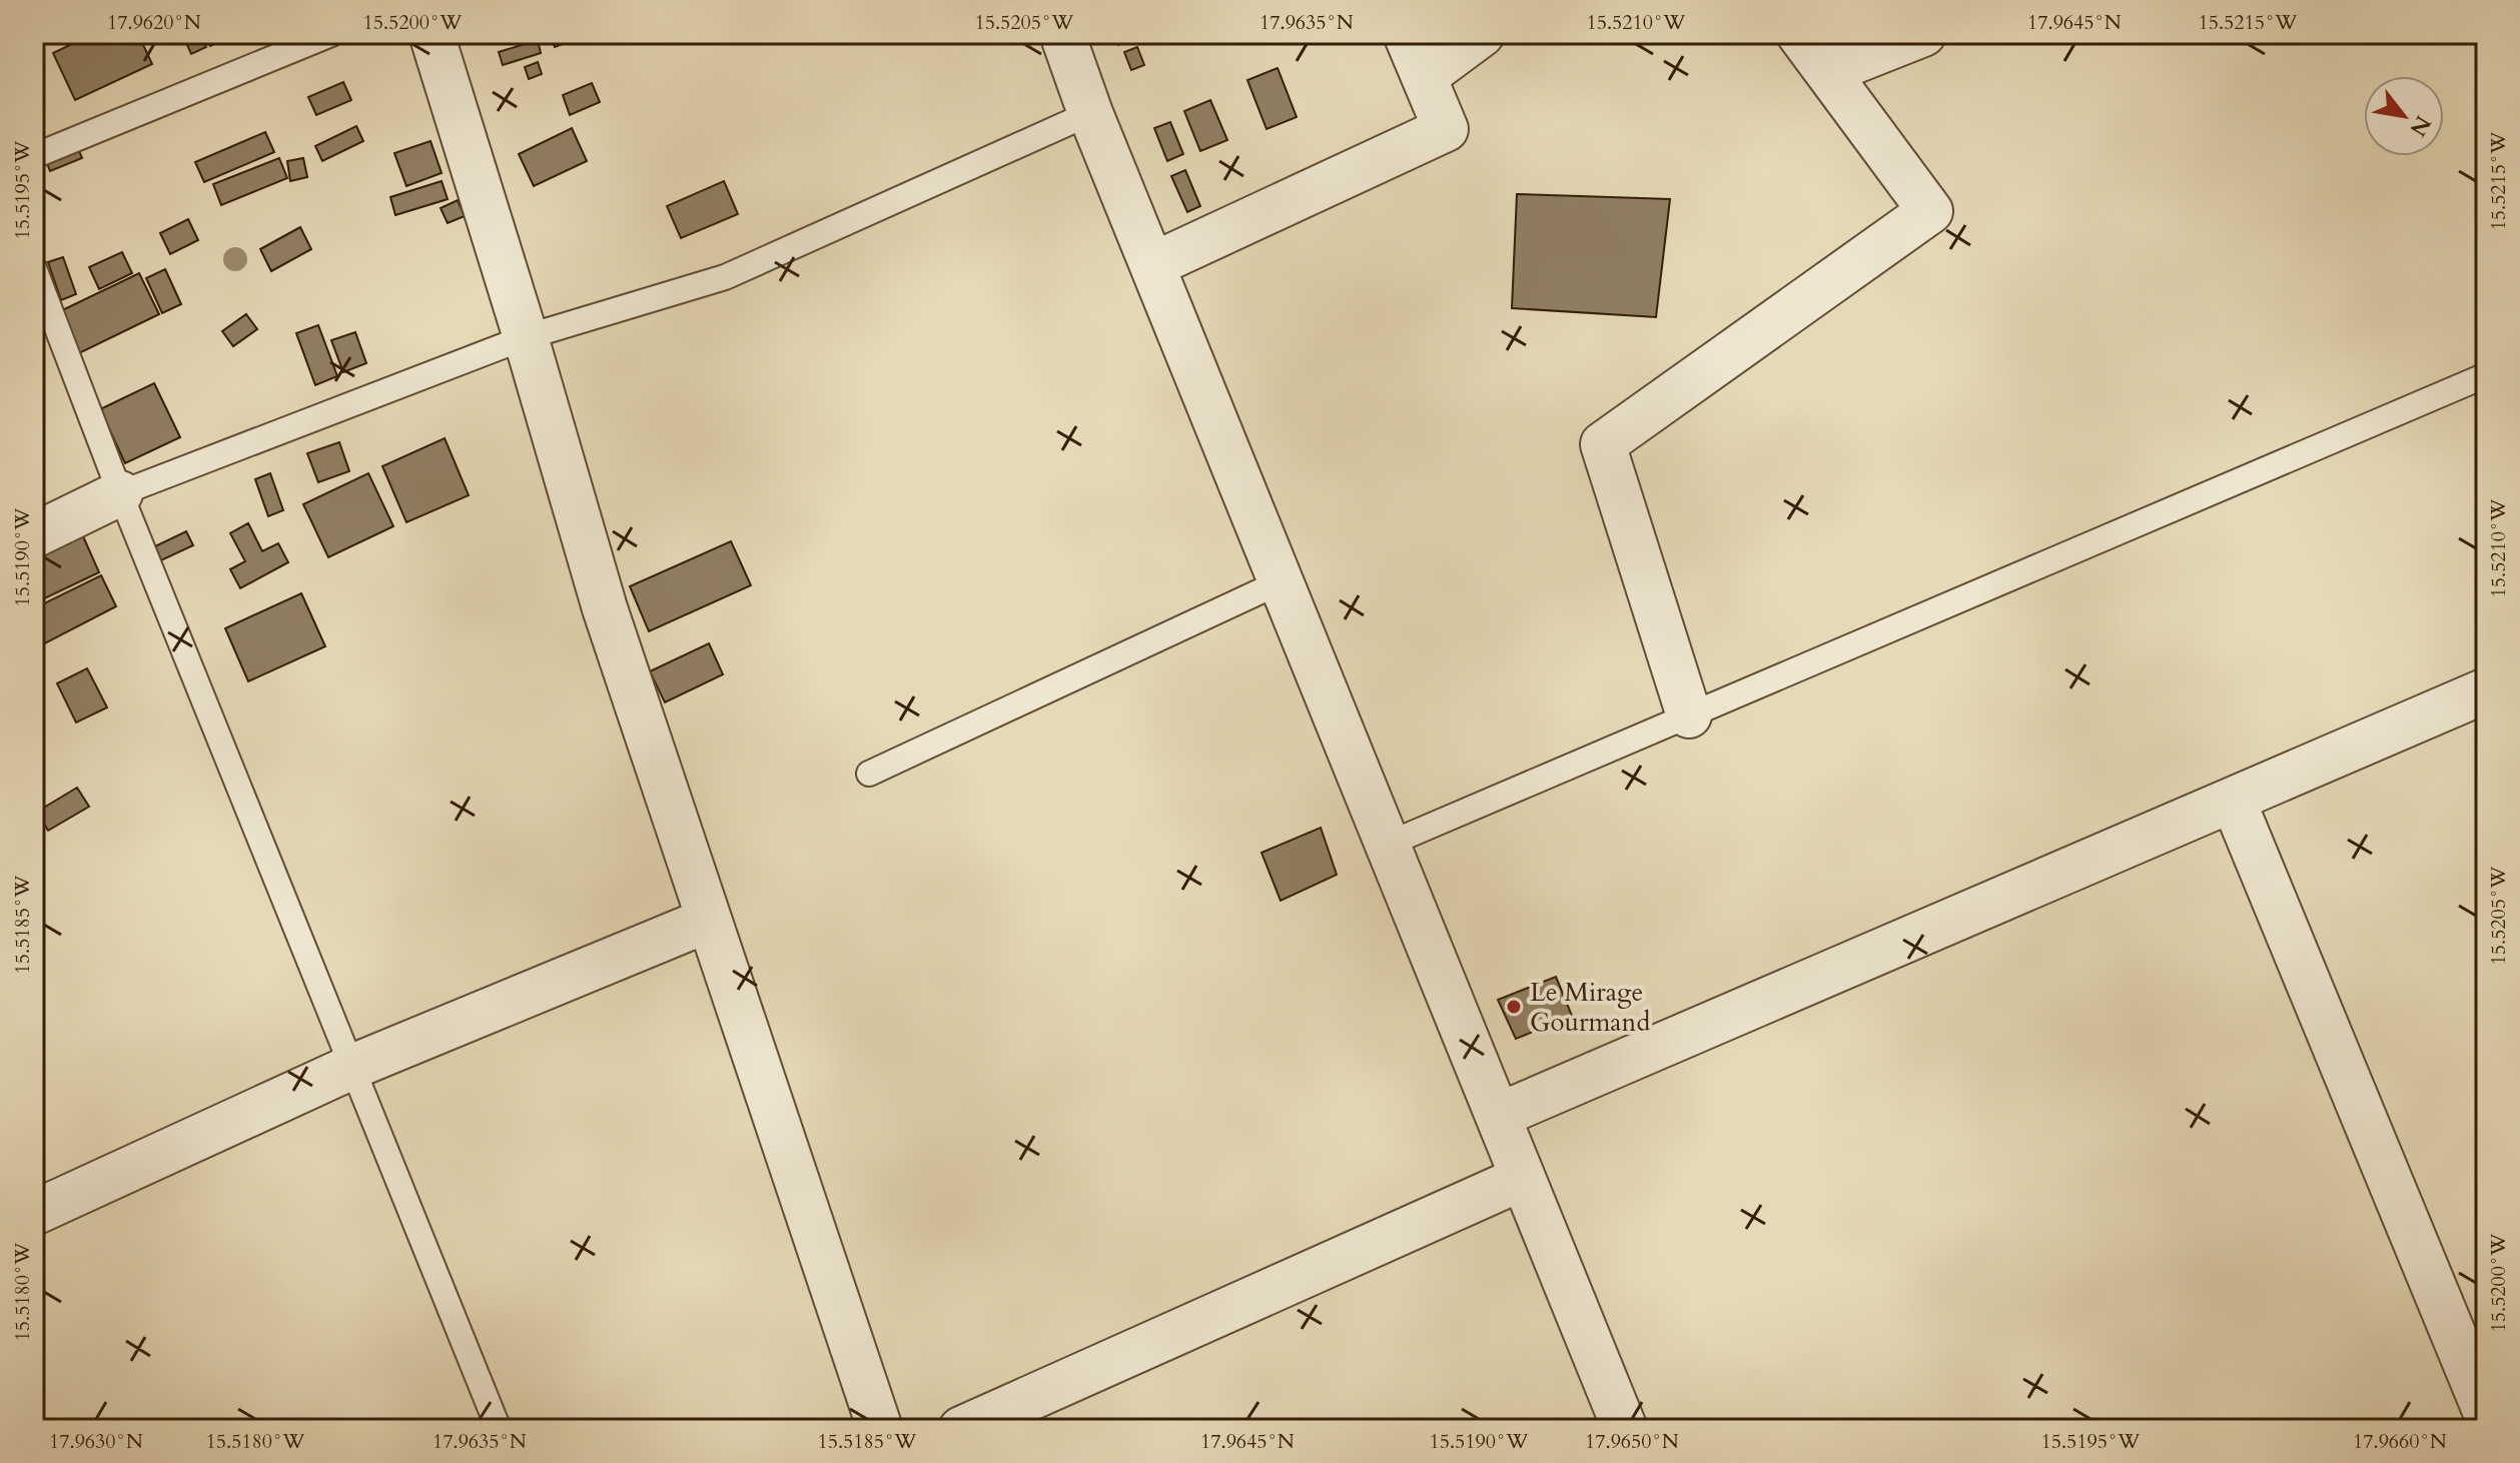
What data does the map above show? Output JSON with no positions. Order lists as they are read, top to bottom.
{
  "places": ["Le Mirage Gourmand"],
  "north": "bottom right",
  "coordinates": [
    "17.9620°N",
    "15.5200°W",
    "15.5205°W",
    "17.9635°N",
    "15.5210°W",
    "17.9645°N",
    "15.5215°W",
    "15.5195°W",
    "15.5190°W",
    "15.5185°W",
    "15.5180°W",
    "17.9630°N",
    "17.9650°N",
    "17.9660°N"
  ]
}
